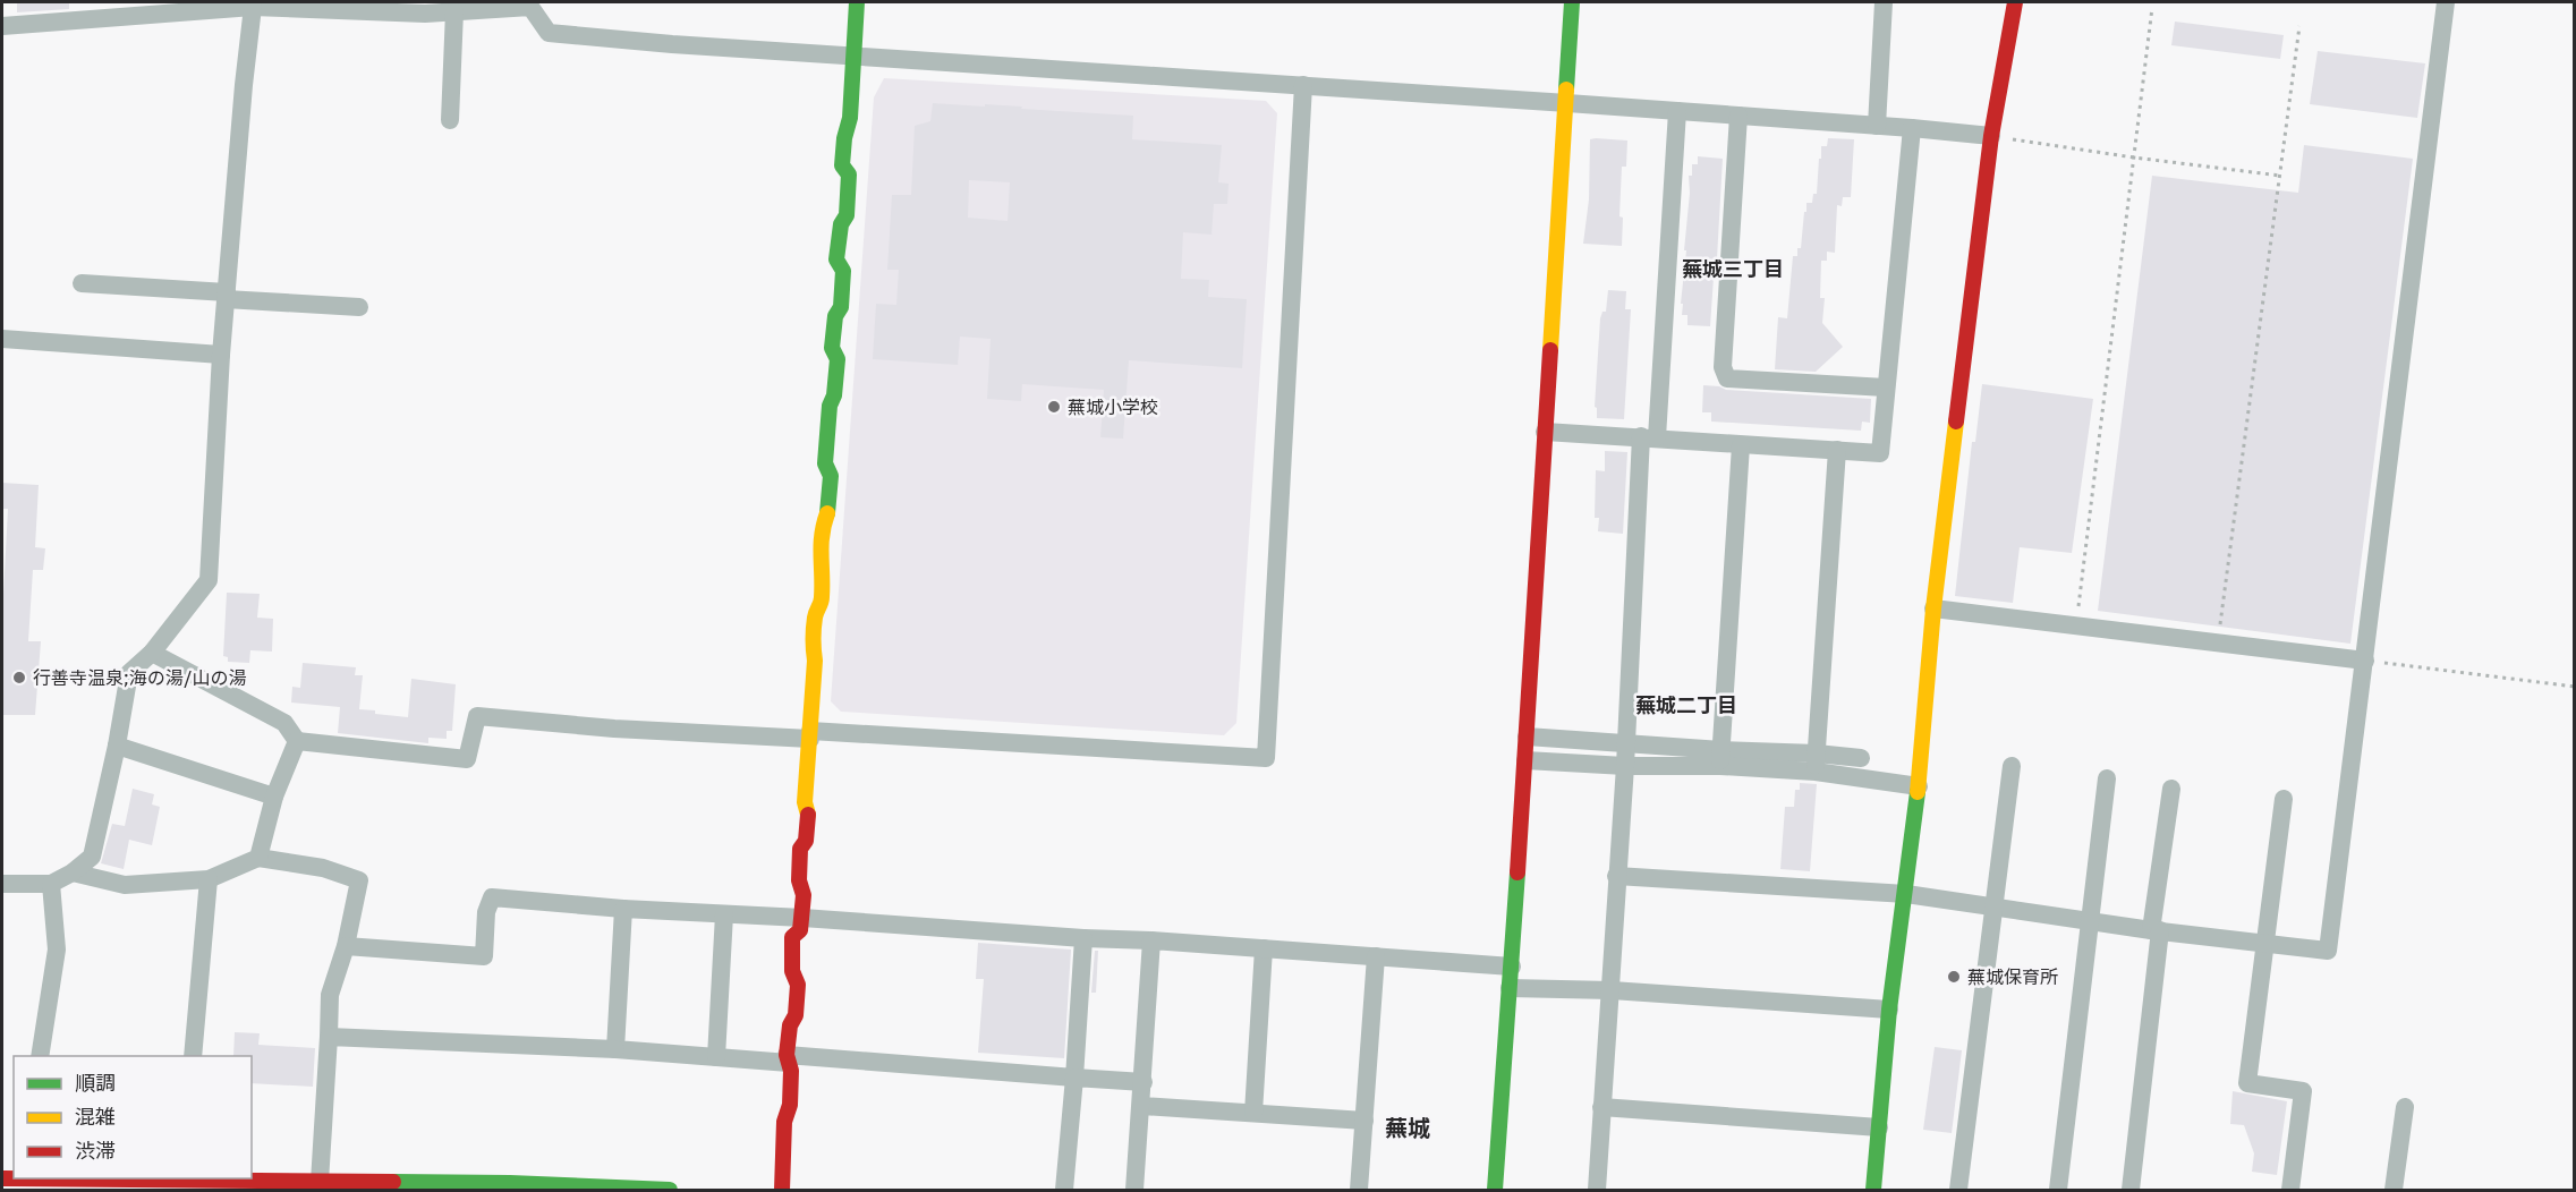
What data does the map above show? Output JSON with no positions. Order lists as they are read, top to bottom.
{
  "districts": ["蕪城三丁目", "蕪城二丁目", "蕪城"],
  "places": ["蕪城小学校", "行善寺温泉;海の湯/山の湯", "蕪城保育所"],
  "legend": ["順調", "混雑", "渋滞"]
}
